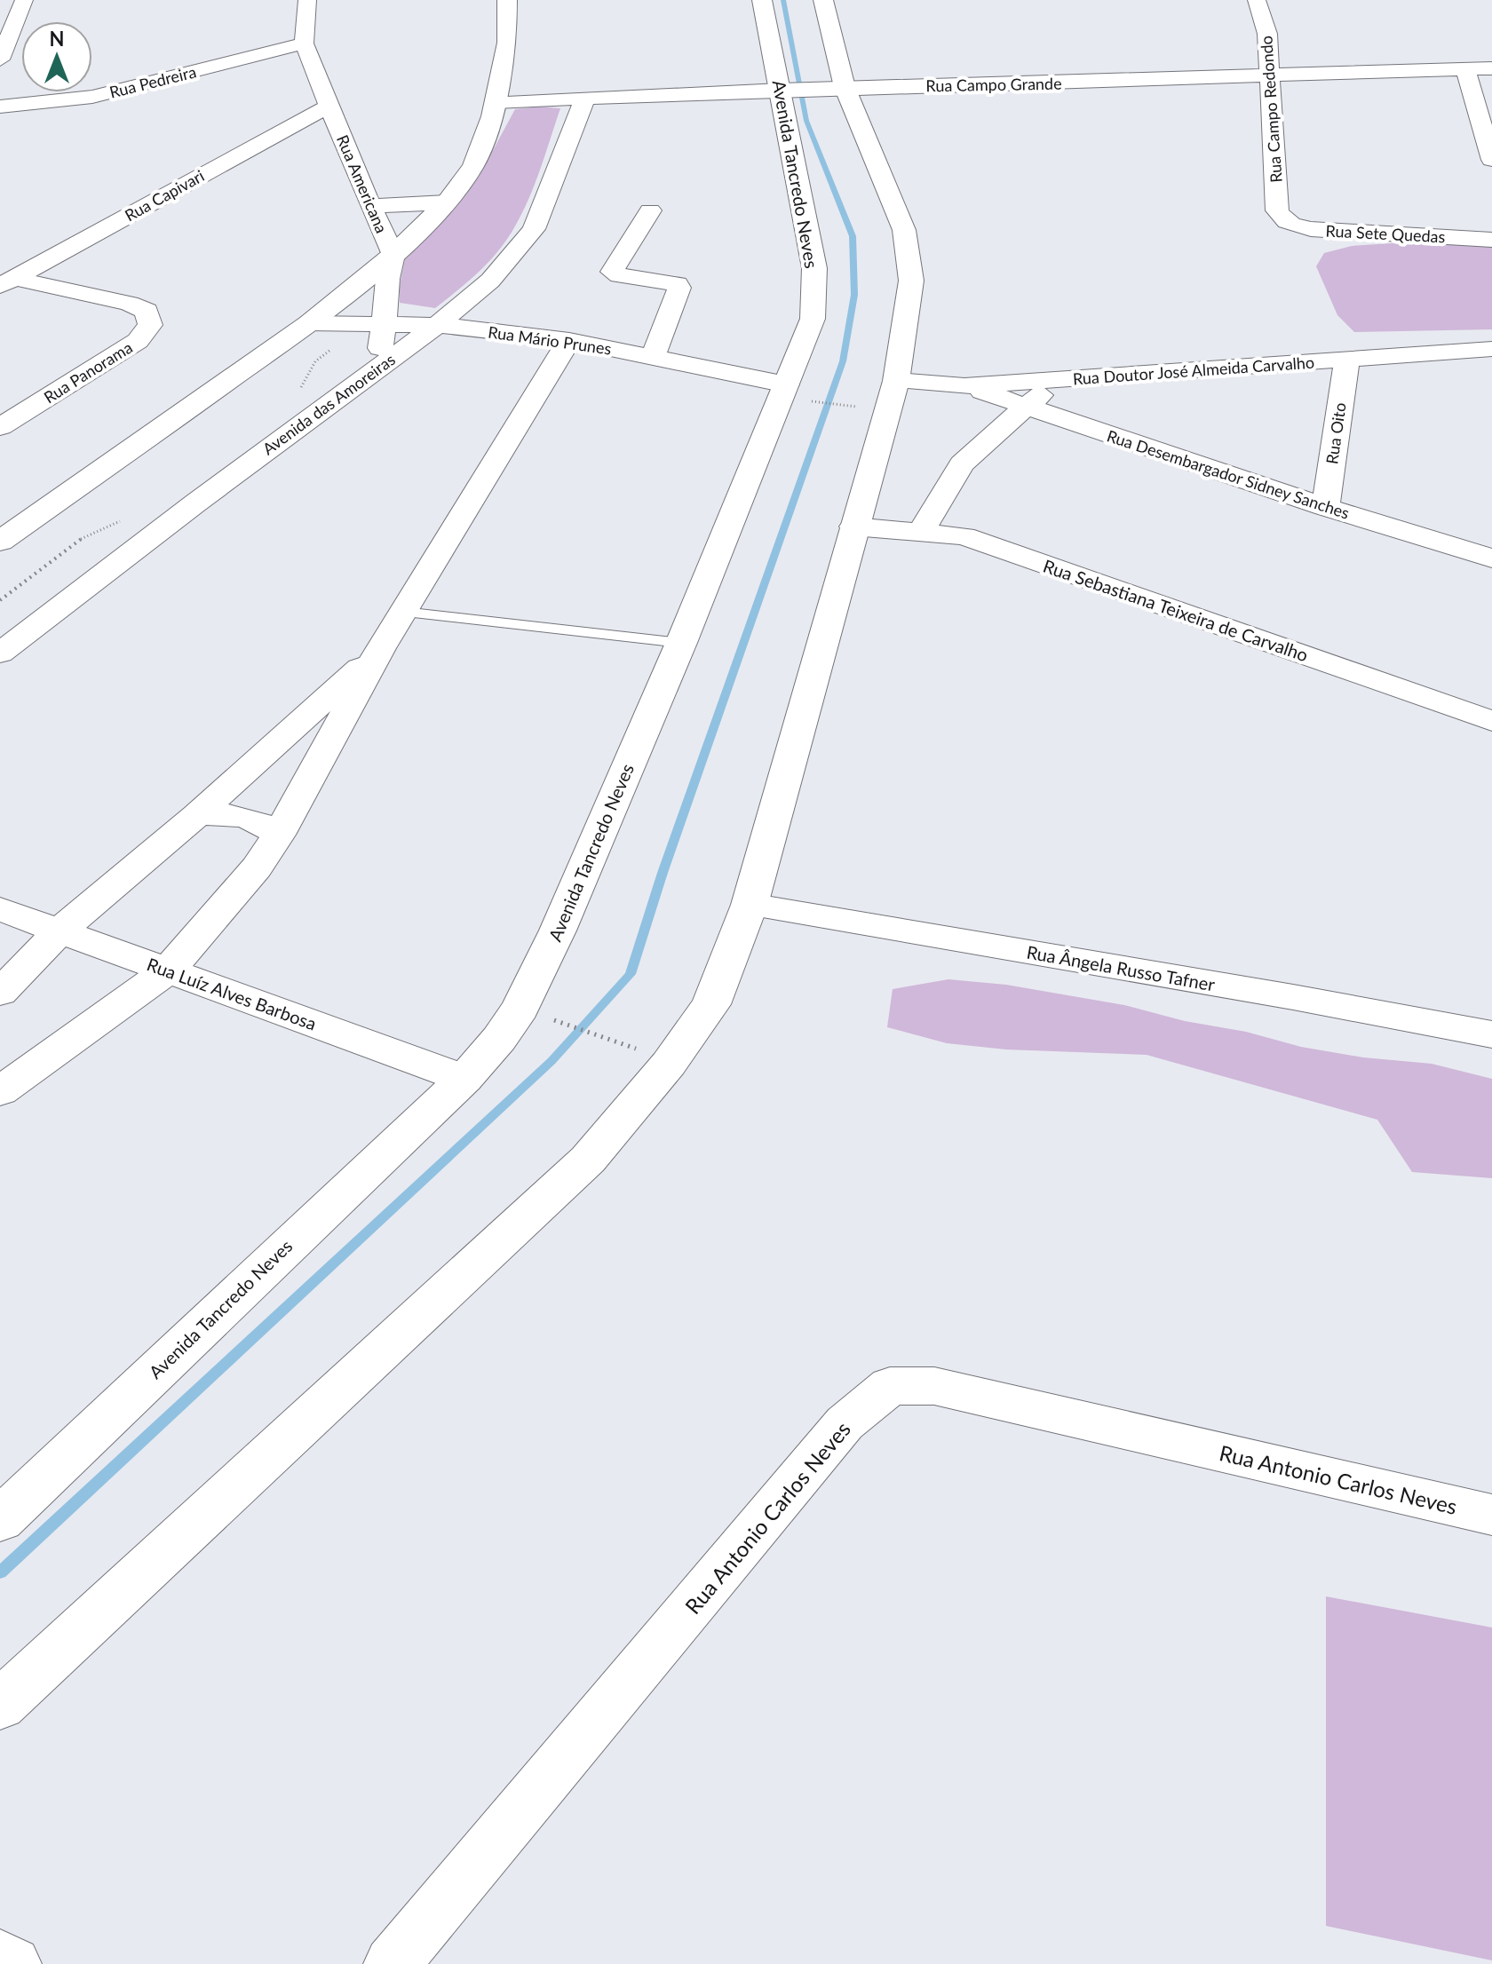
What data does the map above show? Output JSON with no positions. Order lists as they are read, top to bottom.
{
  "streets": {
    "main road": ["Avenida Tancredo Neves"],
    "street": [
      "Rua Pedreira",
      "Rua Campo Grande",
      "Rua Campo Redondo",
      "Rua Americana",
      "Rua Capivari",
      "Rua Sete Quedas",
      "Rua Mário Prunes",
      "Rua Doutor José Almeida Carvalho",
      "Rua Panorama",
      "Avenida das Amoreiras",
      "Rua Oito",
      "Rua Desembargador Sidney Sanches",
      "Rua Sebastiana Teixeira de Carvalho",
      "Rua Ângela Russo Tafner",
      "Rua Luíz Alves Barbosa",
      "Rua Antonio Carlos Neves"
    ]
  },
  "crossings": [
    ["Rua Pedreira", "Rua Americana"],
    ["Rua Campo Grande", "Rua Campo Redondo"],
    ["Rua Campo Grande", "Avenida Tancredo Neves"],
    ["Rua Campo Grande", "Avenida das Amoreiras"],
    ["Rua Campo Redondo", "Rua Sete Quedas"],
    ["Avenida Tancredo Neves", "Rua Mário Prunes"],
    ["Avenida Tancredo Neves", "Rua Luíz Alves Barbosa"],
    ["Rua Americana", "Rua Capivari"],
    ["Rua Americana", "Rua Mário Prunes"],
    ["Rua Americana", "Avenida das Amoreiras"],
    ["Rua Capivari", "Rua Panorama"],
    ["Rua Mário Prunes", "Avenida das Amoreiras"],
    ["Rua Doutor José Almeida Carvalho", "Rua Oito"],
    ["Rua Doutor José Almeida Carvalho", "Rua Desembargador Sidney Sanches"],
    ["Rua Oito", "Rua Desembargador Sidney Sanches"]
  ],
  "north": "top"
}
